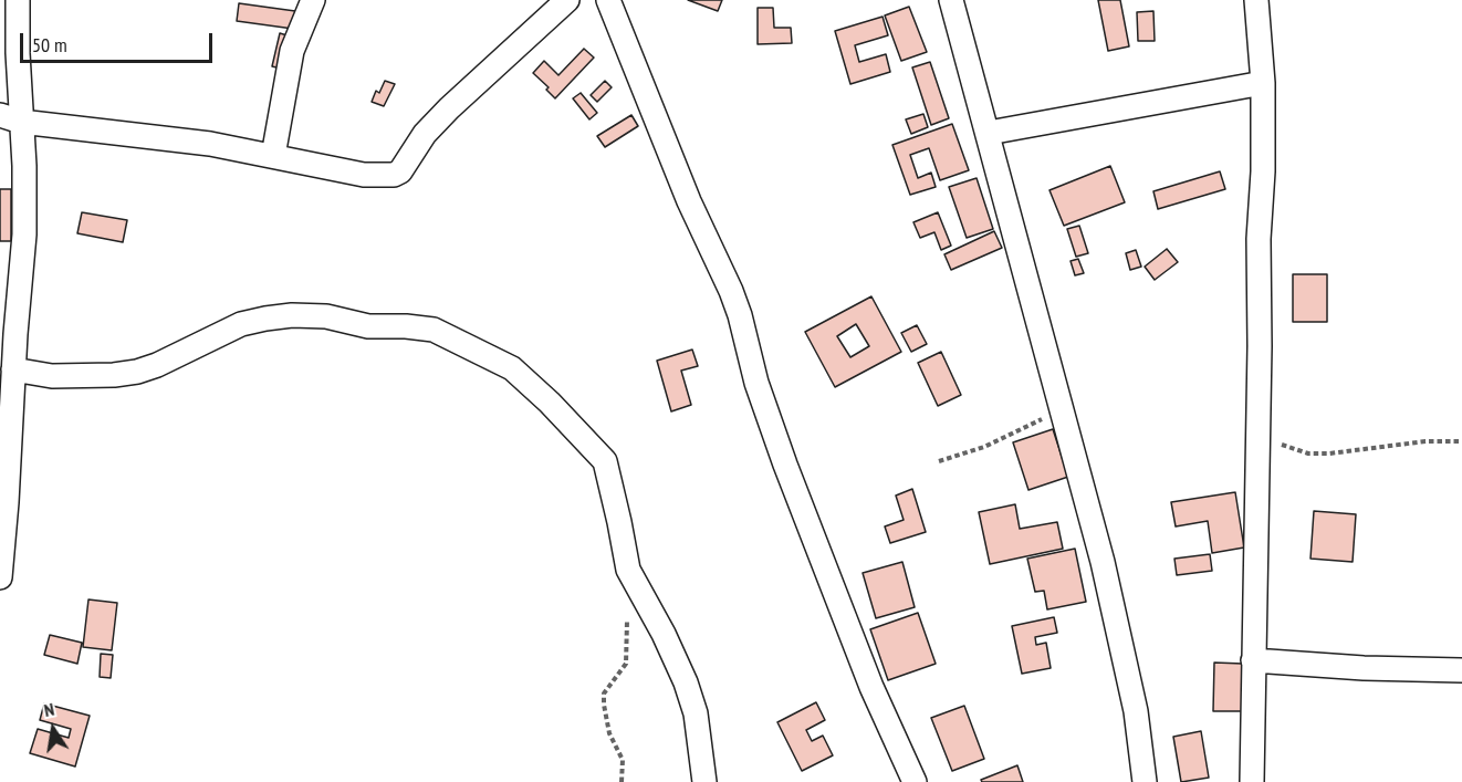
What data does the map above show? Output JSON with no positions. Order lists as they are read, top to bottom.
{
  "scale_bar": "50 m",
  "north": "top"
}
